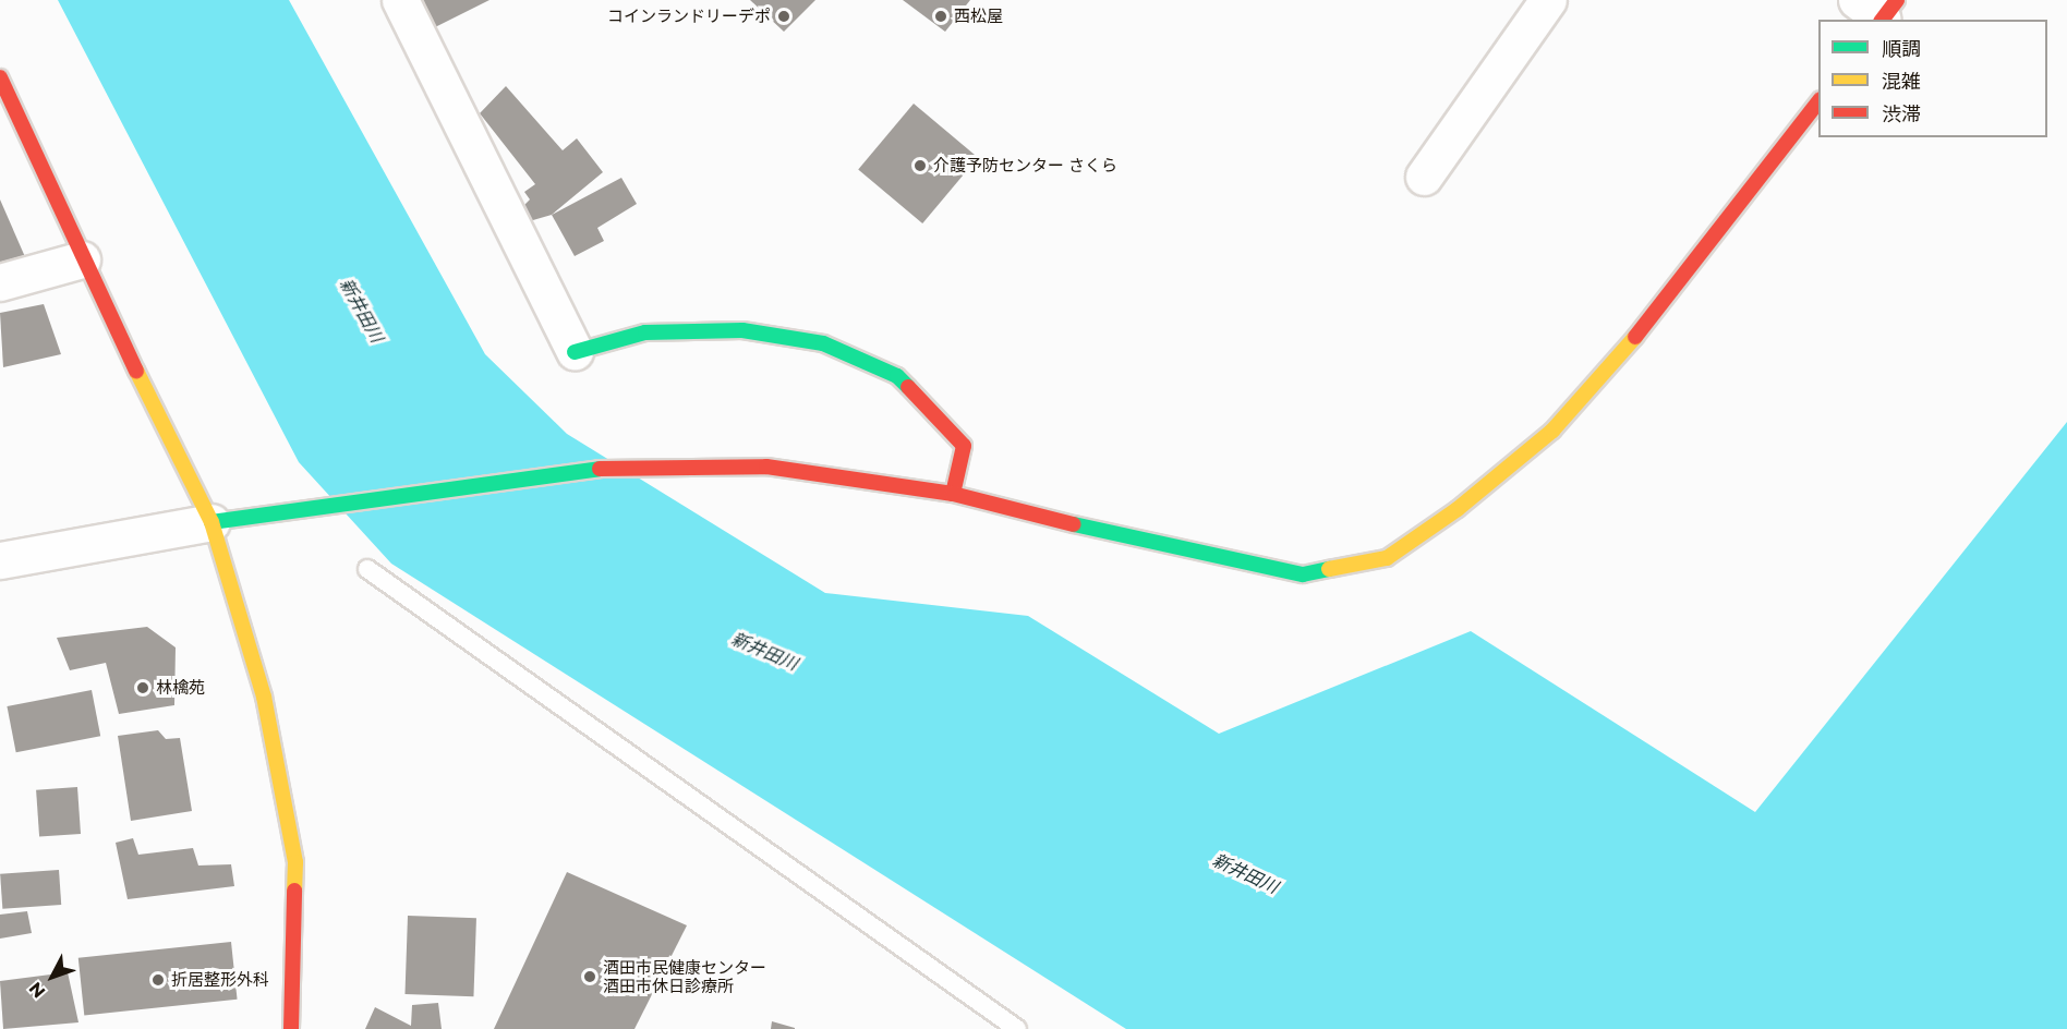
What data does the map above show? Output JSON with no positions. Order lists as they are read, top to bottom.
{
  "water": ["新井田川"],
  "places": [
    "コインランドリーデポ",
    "西松屋",
    "介護予防センター さくら",
    "林檎苑",
    "酒田市民健康センター 酒田市休日診療所",
    "折居整形外科"
  ],
  "legend": ["順調", "混雑", "渋滞"],
  "north": "bottom left"
}
